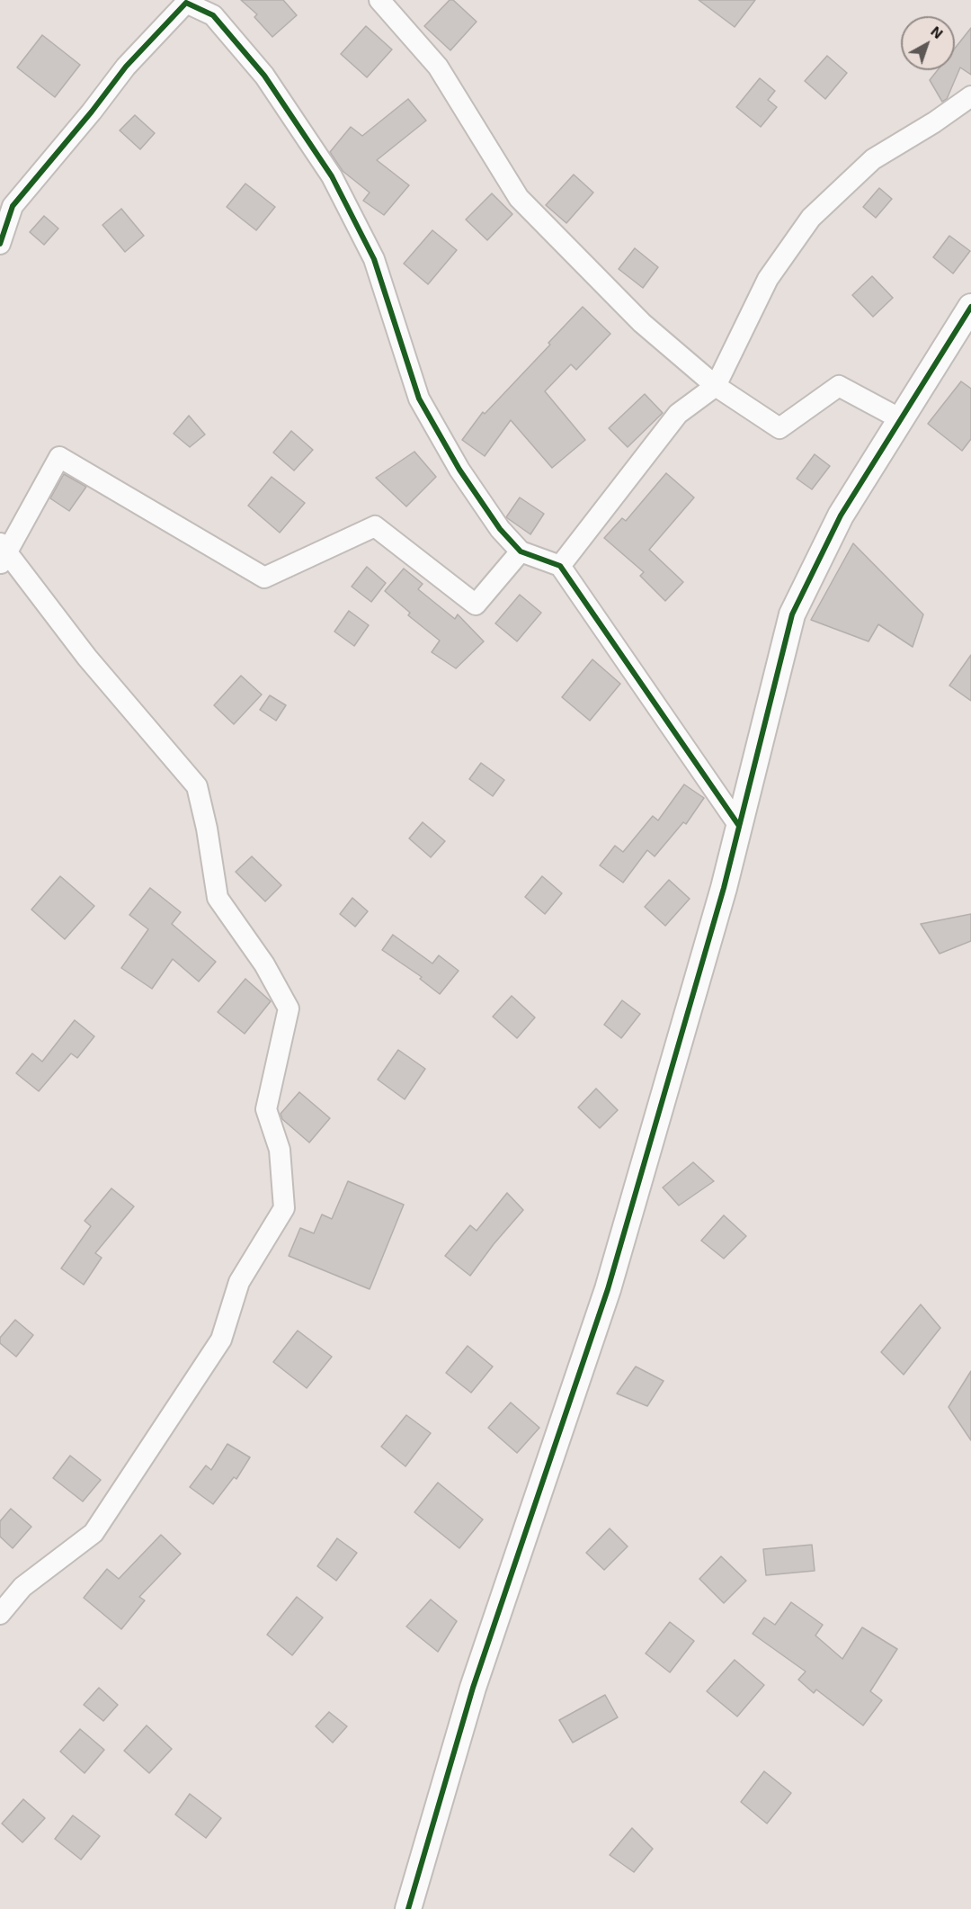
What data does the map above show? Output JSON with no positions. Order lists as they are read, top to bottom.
{
  "north": "top right"
}
